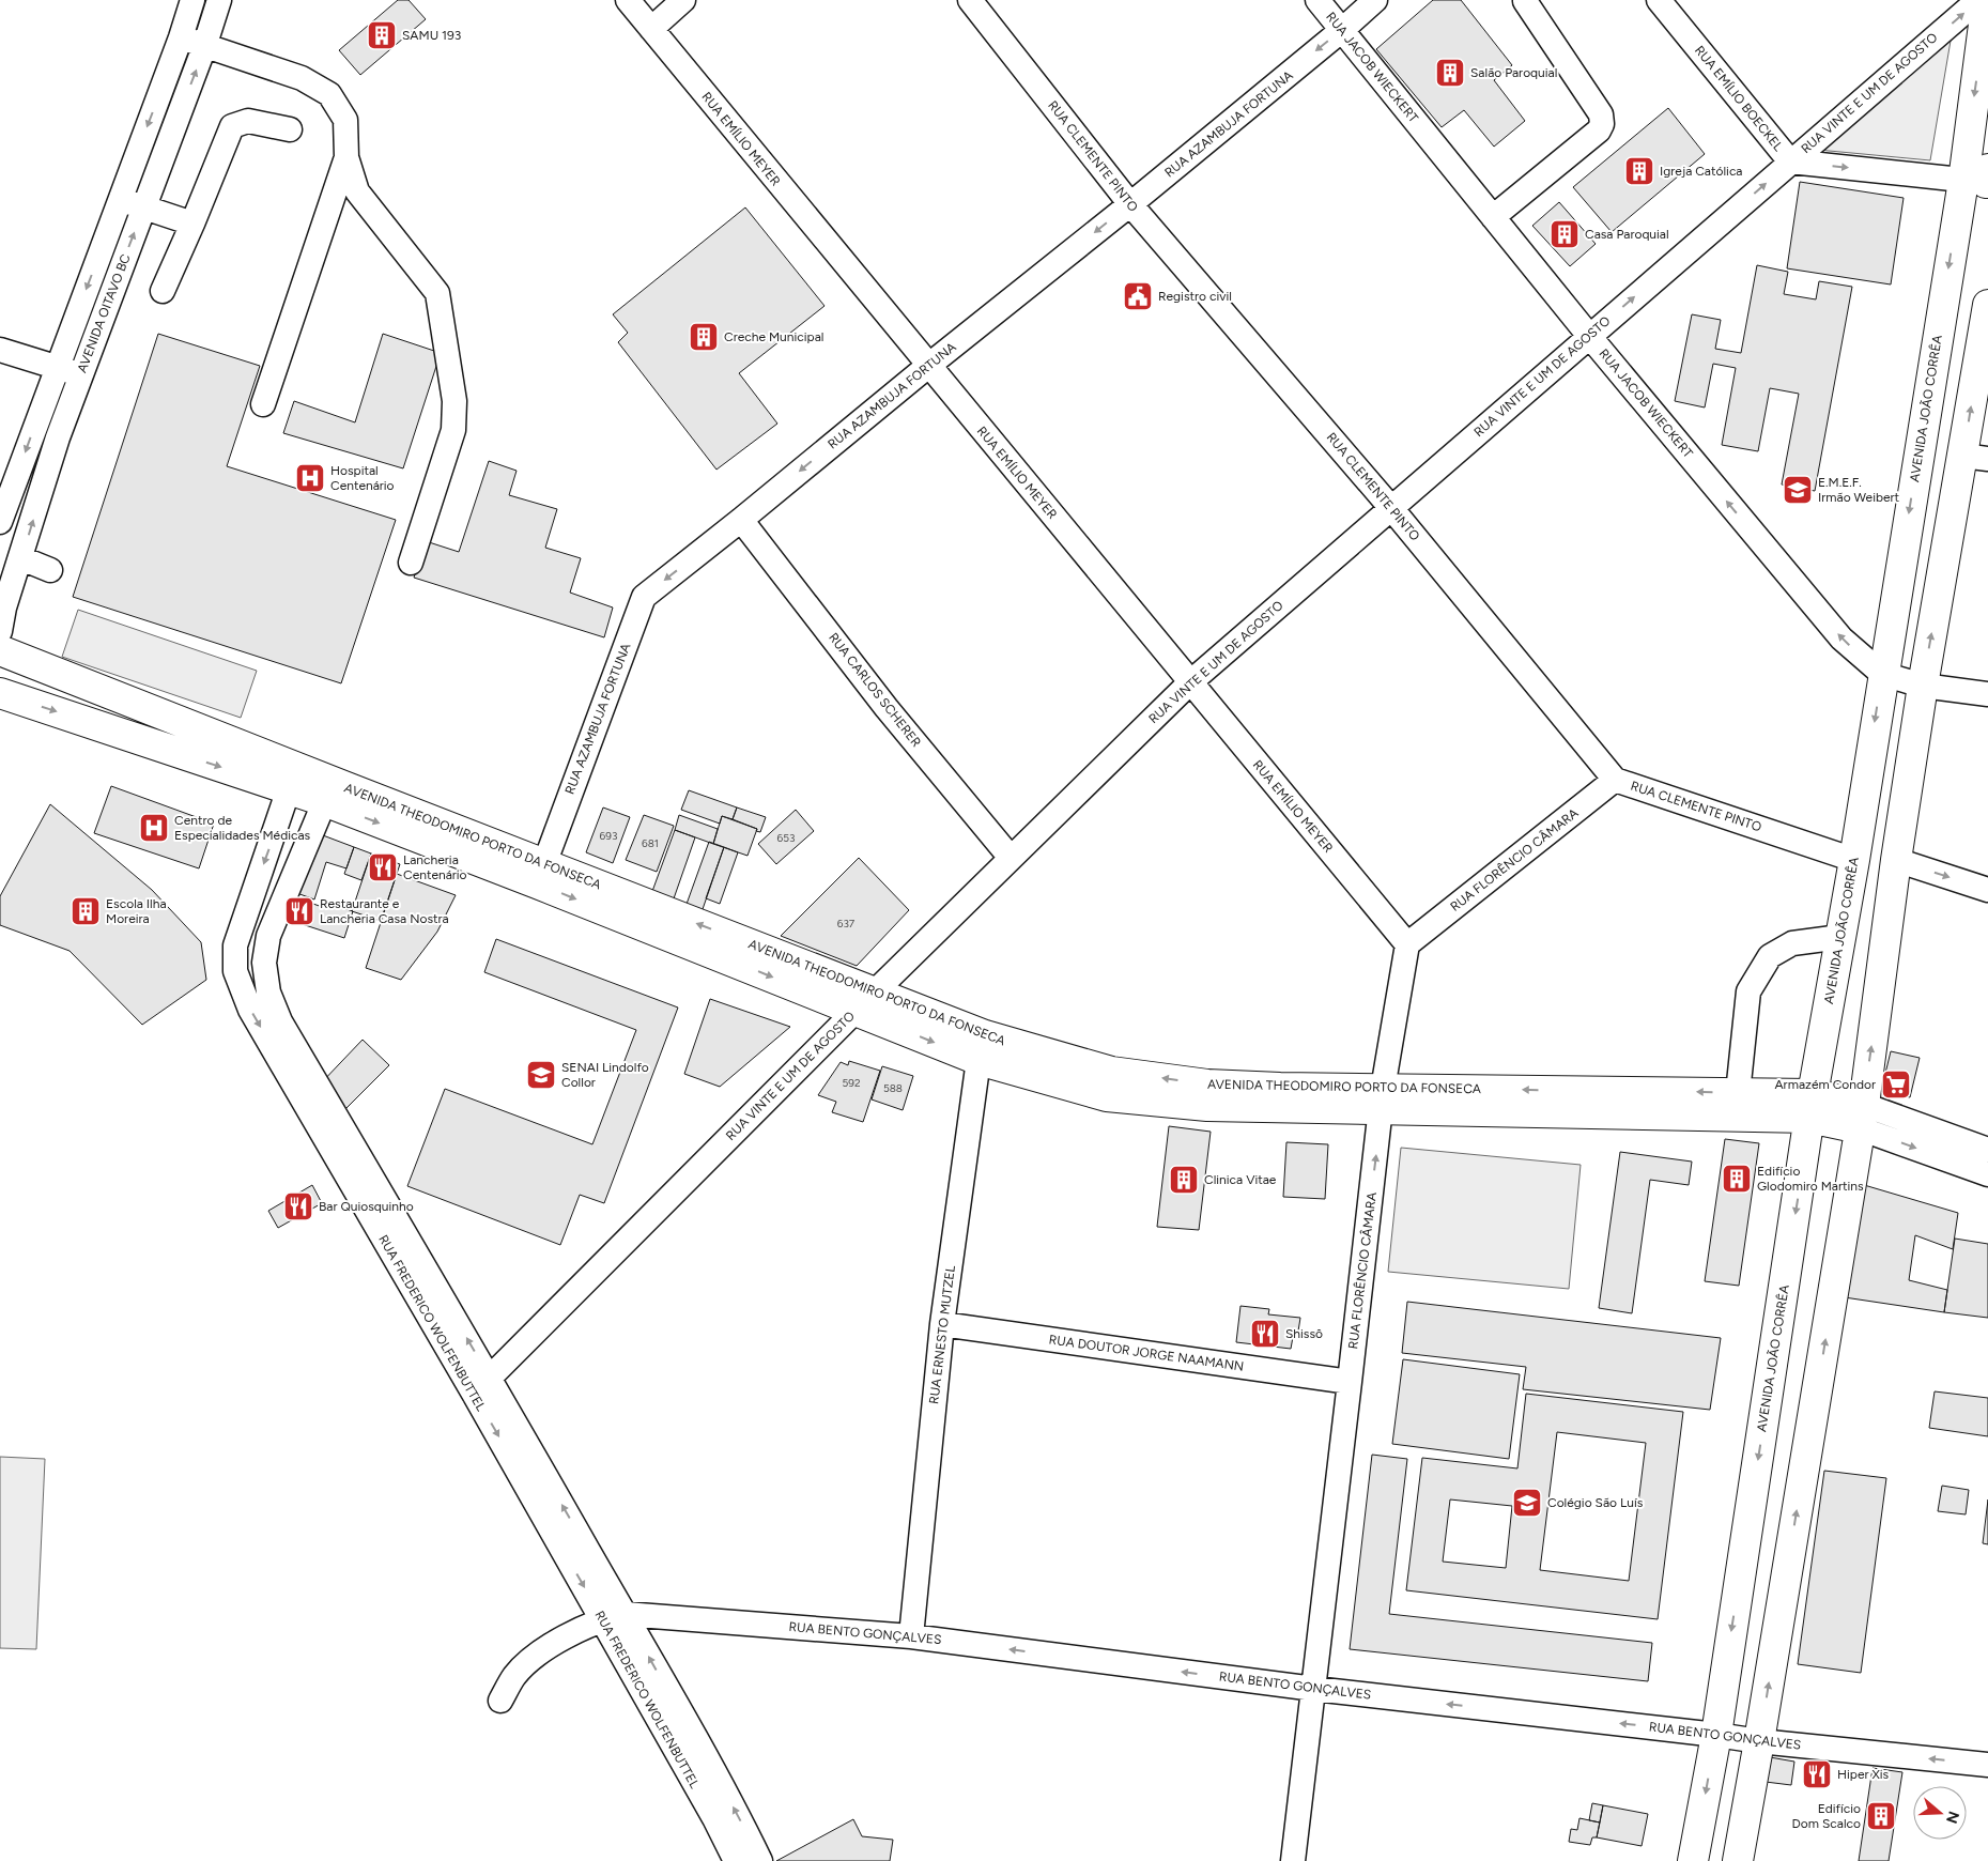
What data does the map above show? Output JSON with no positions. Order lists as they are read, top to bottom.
{
  "streets": {
    "main road": ["AVENIDA JOÃO CORRÊA", "AVENIDA THEODOMIRO PORTO DA FONSECA"],
    "street": [
      "RUA JACOB WIECKERT",
      "RUA VINTE E UM DE AGOSTO",
      "RUA EMÍLIO BOECKEL",
      "RUA AZAMBUJA FORTUNA",
      "RUA EMÍLIO MEYER",
      "RUA CLEMENTE PINTO",
      "AVENIDA OITAVO BC",
      "RUA CARLOS SCHERER",
      "RUA FLORÊNCIO CÂMARA",
      "RUA FREDERICO WOLFENBUTTEL",
      "RUA ERNESTO MUTZEL",
      "RUA DOUTOR JORGE NAAMANN",
      "RUA BENTO GONÇALVES"
    ]
  },
  "crossings": [
    ["RUA JACOB WIECKERT", "RUA VINTE E UM DE AGOSTO"],
    ["RUA JACOB WIECKERT", "RUA AZAMBUJA FORTUNA"],
    ["RUA JACOB WIECKERT", "AVENIDA JOÃO CORRÊA"],
    ["RUA VINTE E UM DE AGOSTO", "RUA EMÍLIO BOECKEL"],
    ["RUA VINTE E UM DE AGOSTO", "RUA EMÍLIO MEYER"],
    ["RUA VINTE E UM DE AGOSTO", "RUA CLEMENTE PINTO"],
    ["RUA VINTE E UM DE AGOSTO", "AVENIDA JOÃO CORRÊA"],
    ["RUA VINTE E UM DE AGOSTO", "RUA CARLOS SCHERER"],
    ["RUA VINTE E UM DE AGOSTO", "AVENIDA THEODOMIRO PORTO DA FONSECA"],
    ["RUA VINTE E UM DE AGOSTO", "RUA FREDERICO WOLFENBUTTEL"],
    ["RUA EMÍLIO BOECKEL", "AVENIDA JOÃO CORRÊA"],
    ["RUA AZAMBUJA FORTUNA", "RUA EMÍLIO MEYER"],
    ["RUA AZAMBUJA FORTUNA", "RUA CLEMENTE PINTO"],
    ["RUA AZAMBUJA FORTUNA", "RUA CARLOS SCHERER"],
    ["RUA AZAMBUJA FORTUNA", "AVENIDA THEODOMIRO PORTO DA FONSECA"],
    ["RUA EMÍLIO MEYER", "RUA FLORÊNCIO CÂMARA"],
    ["RUA CLEMENTE PINTO", "AVENIDA JOÃO CORRÊA"],
    ["RUA CLEMENTE PINTO", "RUA FLORÊNCIO CÂMARA"],
    ["AVENIDA JOÃO CORRÊA", "AVENIDA THEODOMIRO PORTO DA FONSECA"],
    ["AVENIDA JOÃO CORRÊA", "RUA BENTO GONÇALVES"],
    ["AVENIDA THEODOMIRO PORTO DA FONSECA", "RUA FLORÊNCIO CÂMARA"],
    ["AVENIDA THEODOMIRO PORTO DA FONSECA", "RUA FREDERICO WOLFENBUTTEL"],
    ["AVENIDA THEODOMIRO PORTO DA FONSECA", "RUA ERNESTO MUTZEL"],
    ["RUA FLORÊNCIO CÂMARA", "RUA DOUTOR JORGE NAAMANN"],
    ["RUA FLORÊNCIO CÂMARA", "RUA BENTO GONÇALVES"],
    ["RUA FREDERICO WOLFENBUTTEL", "RUA BENTO GONÇALVES"],
    ["RUA ERNESTO MUTZEL", "RUA DOUTOR JORGE NAAMANN"],
    ["RUA ERNESTO MUTZEL", "RUA BENTO GONÇALVES"]
  ],
  "one_way": [
    "RUA JACOB WIECKERT",
    "RUA EMÍLIO BOECKEL",
    "RUA AZAMBUJA FORTUNA",
    "RUA BENTO GONÇALVES"
  ],
  "places": {
    "building": [
      "SAMU 193",
      "Salão Paroquial",
      "Igreja Católica",
      "Casa Paroquial",
      "Creche Municipal",
      "Escola Ilha Moreira",
      "Edifício Glodomiro Martins",
      "Clinica Vitae",
      "Edifício Dom Scalco"
    ],
    "public building": ["Registro civil"],
    "hospital": ["Hospital Centenário", "Centro de Especialidades Médicas"],
    "school or university": ["E.M.E.F. Irmão Weibert", "SENAI Lindolfo Collor", "Colégio São Luís"],
    "restaurant": [
      "Lancheria Centenário",
      "Restaurante e Lancheria Casa Nostra",
      "Bar Quiosquinho",
      "Shissô",
      "Hiper Xis"
    ],
    "supermarket": ["Armazém Condor"]
  },
  "house_numbers": [
    "693",
    "653",
    "681",
    "637",
    "592",
    "588"
  ],
  "north": "right"
}
